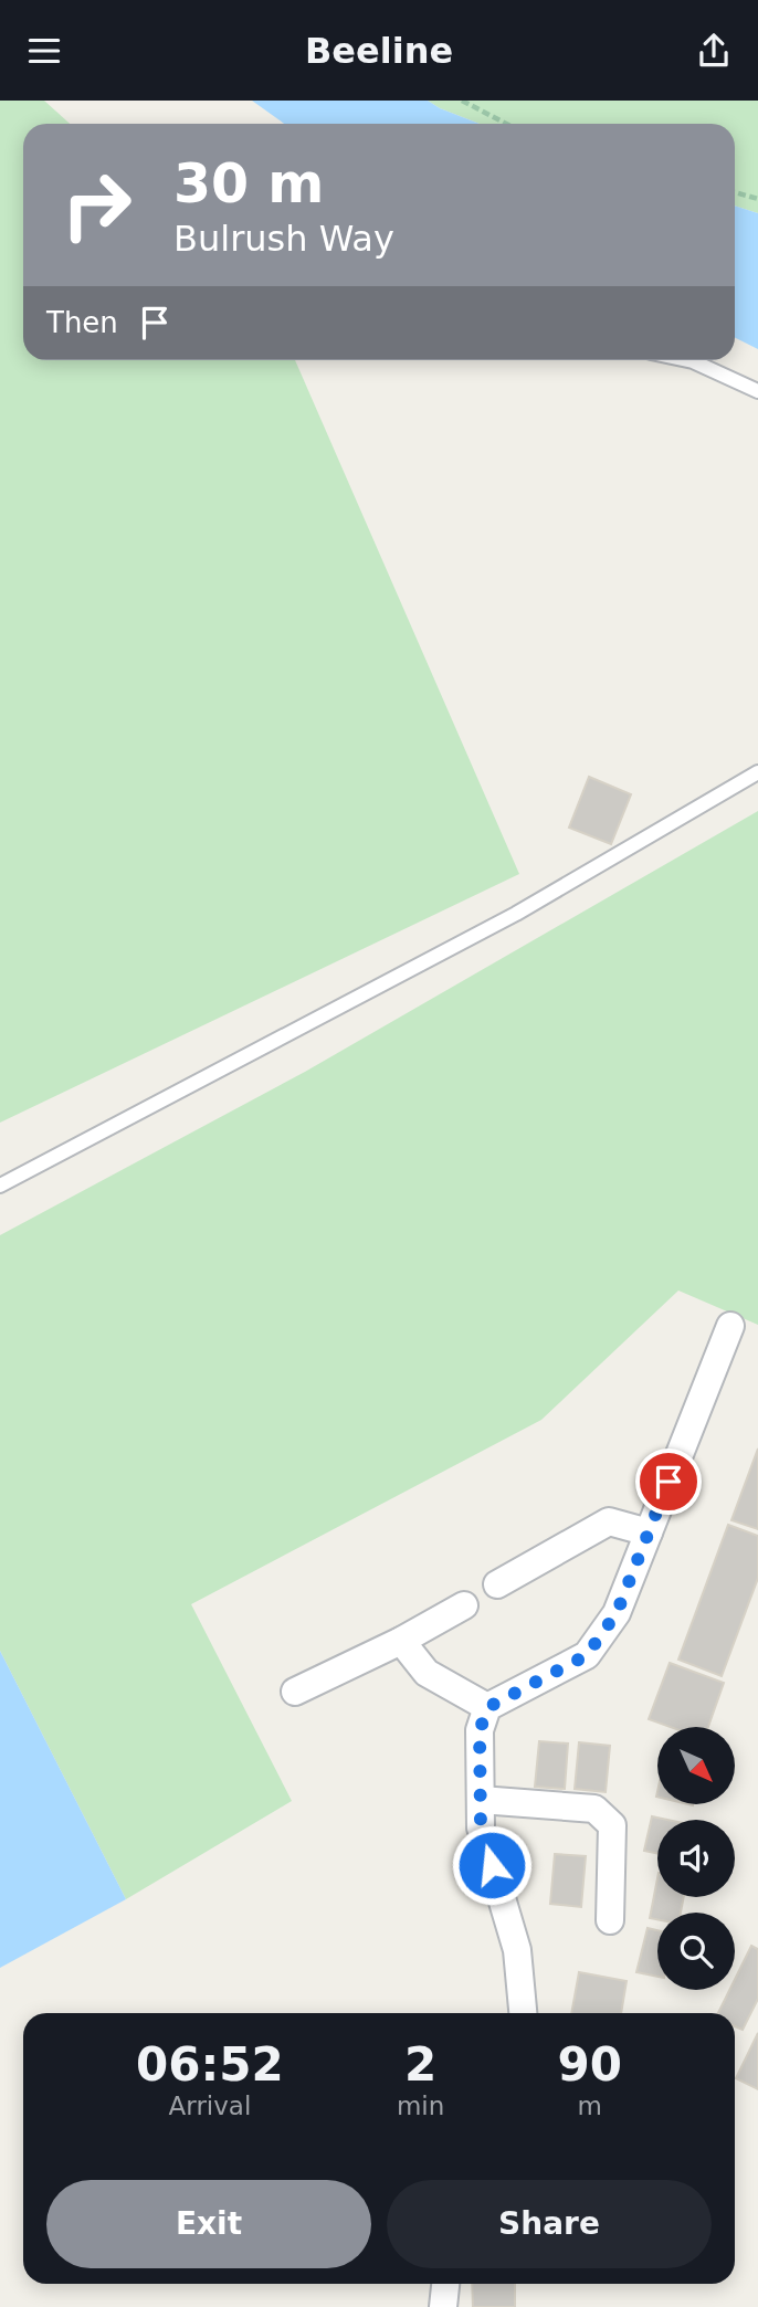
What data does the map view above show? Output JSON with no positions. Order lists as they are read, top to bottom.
{
  "north": "bottom right",
  "page": {
    "header": "Beeline",
    "turn": ["30 m", "Bulrush Way"],
    "then": "Then",
    "eta": [
      "06:52",
      "Arrival",
      "2",
      "min",
      "90",
      "m"
    ],
    "buttons": ["Exit", "Share"]
  }
}
